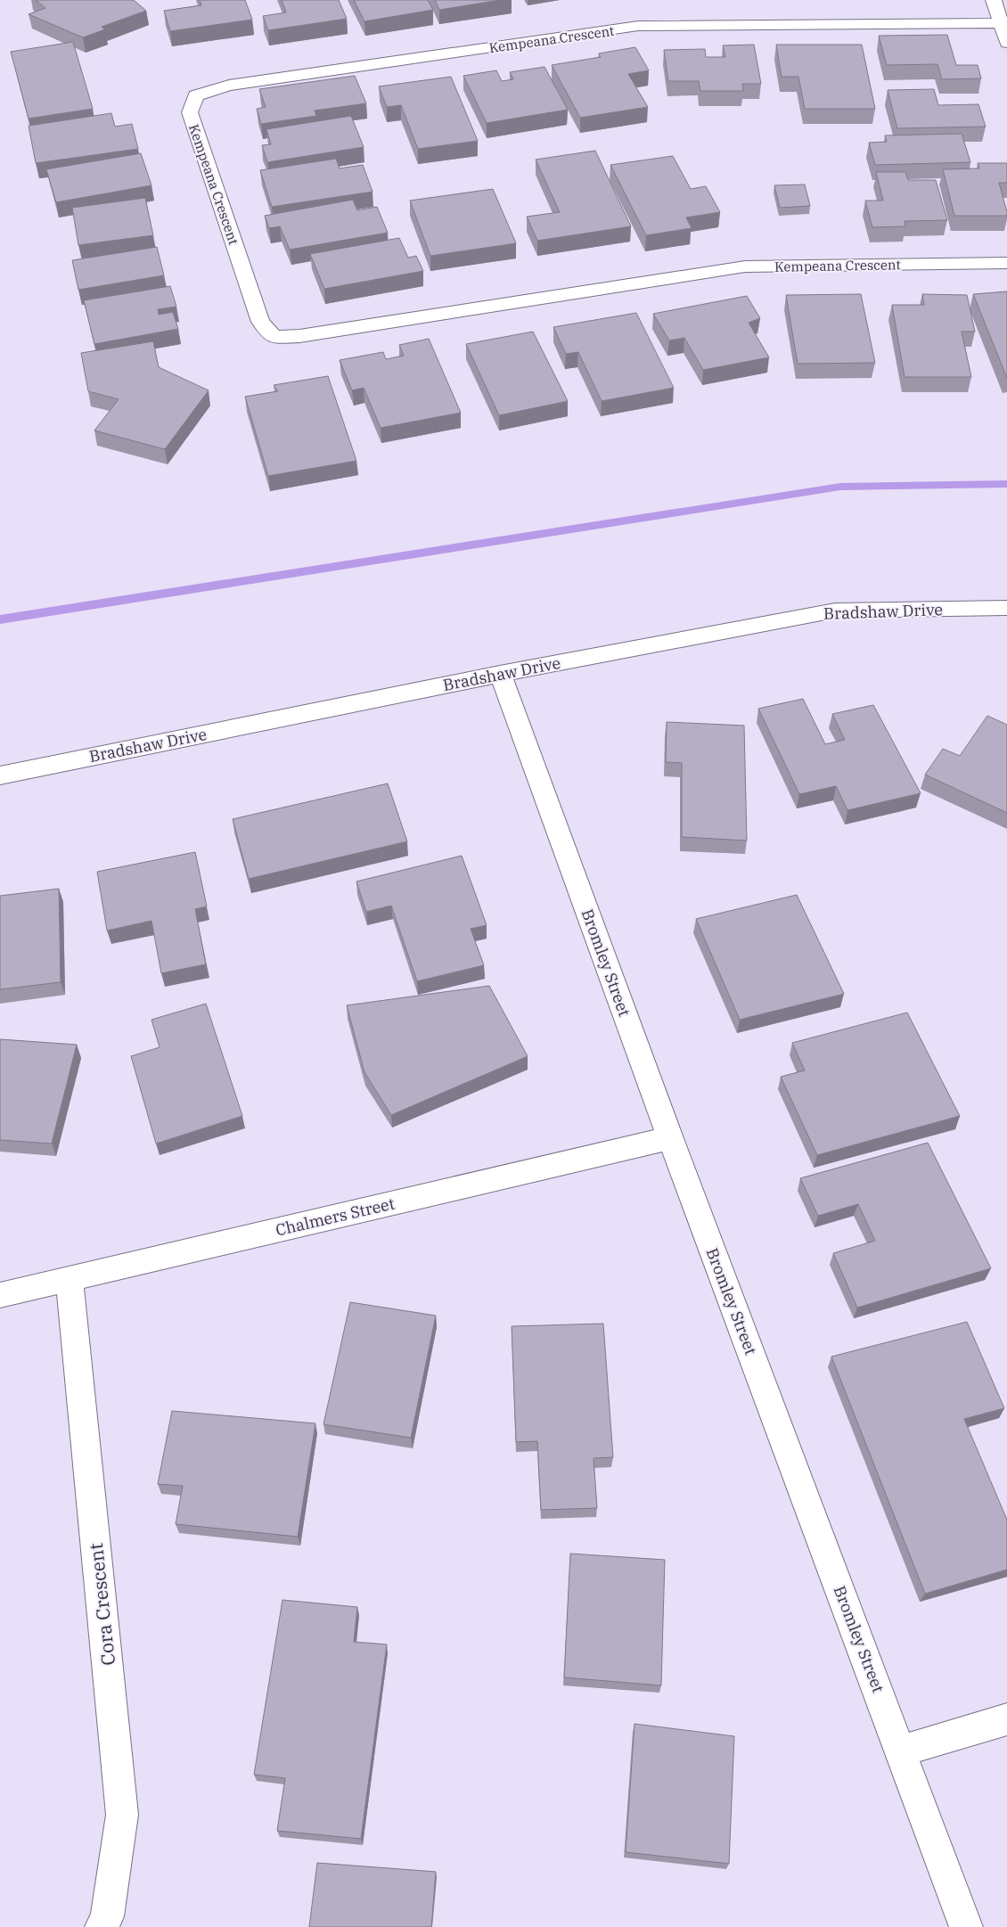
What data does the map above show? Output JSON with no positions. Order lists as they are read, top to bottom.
{
  "streets": {
    "street": [
      "Kempeana Crescent",
      "Bradshaw Drive",
      "Bromley Street",
      "Chalmers Street",
      "Cora Crescent"
    ]
  },
  "crossings": [
    ["Bradshaw Drive", "Bromley Street"],
    ["Bromley Street", "Chalmers Street"],
    ["Chalmers Street", "Cora Crescent"]
  ]
}
